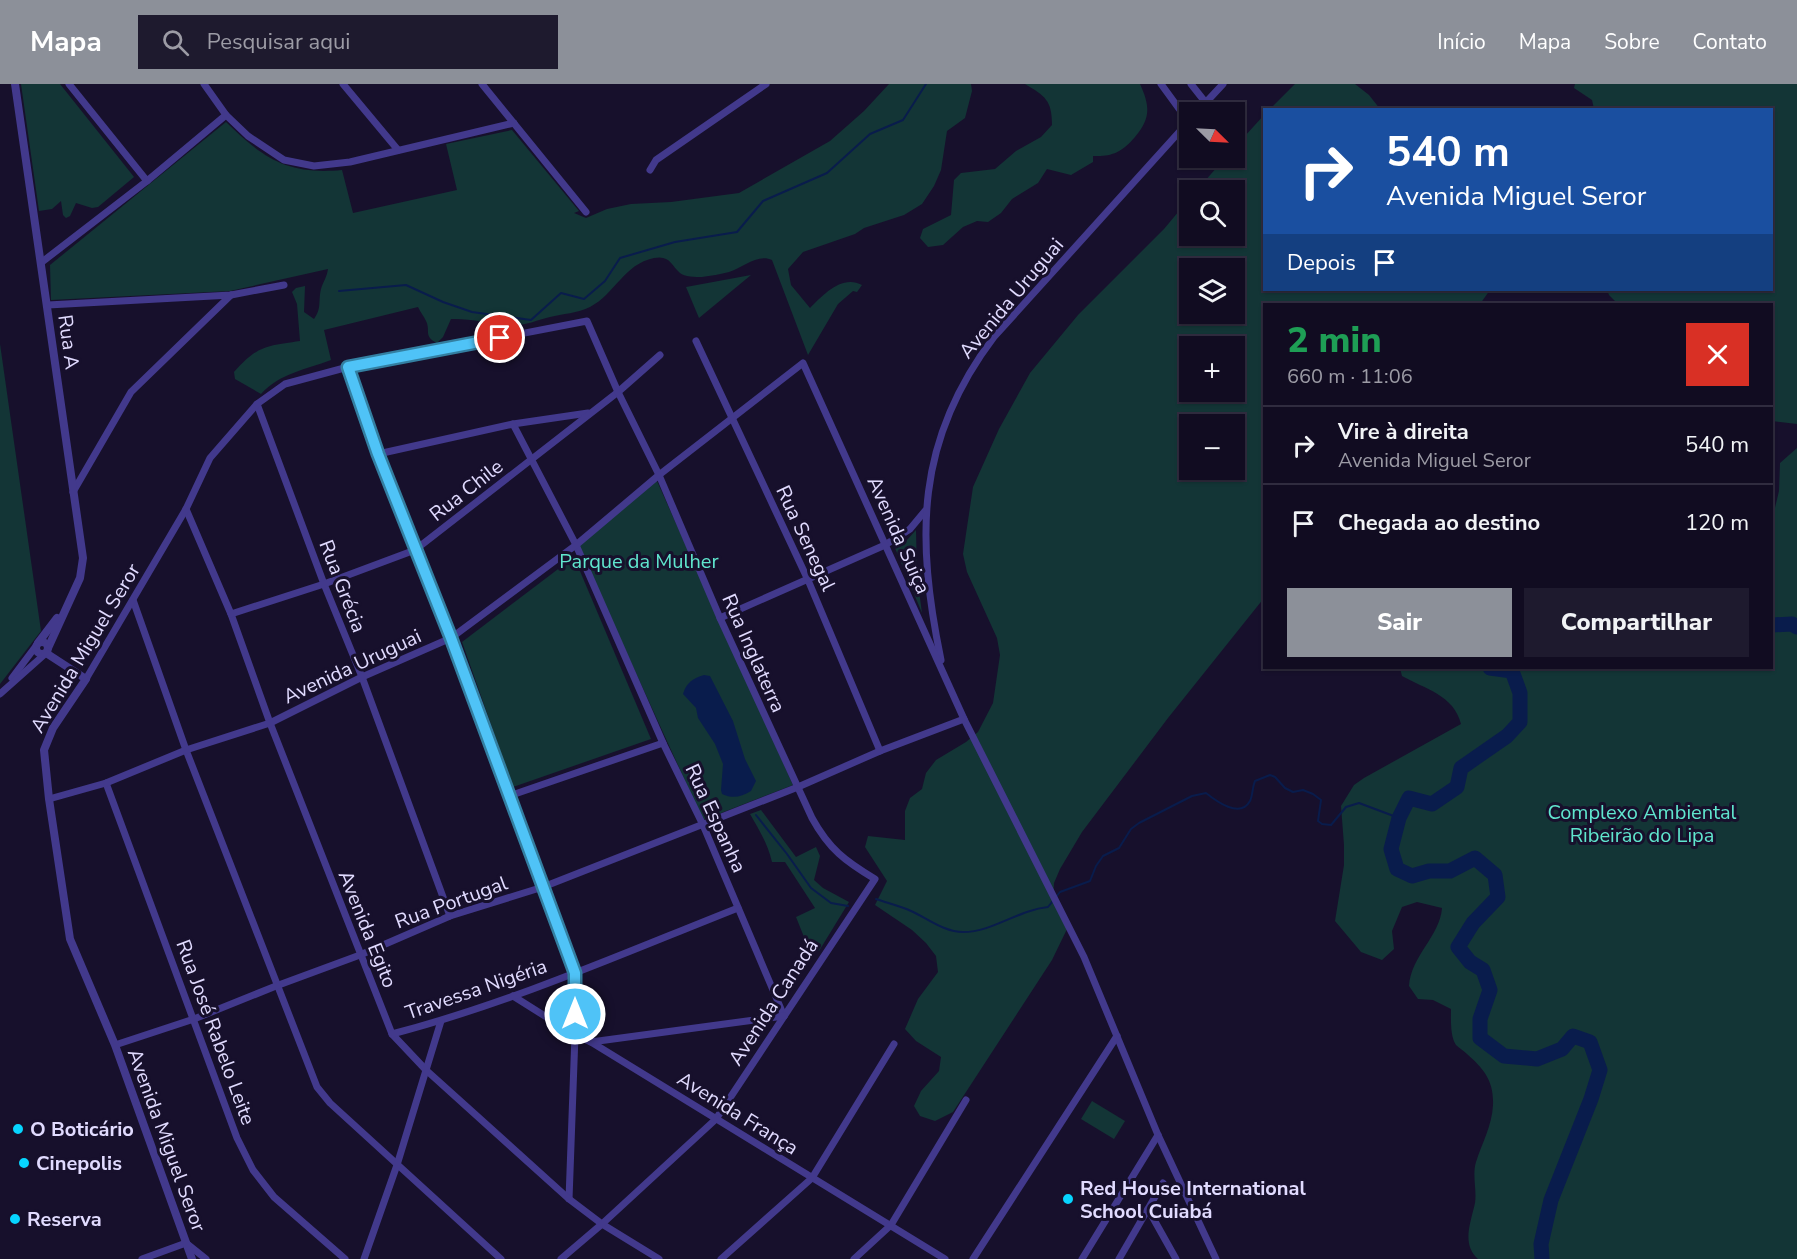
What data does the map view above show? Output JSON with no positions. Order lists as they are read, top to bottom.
{
  "streets": {
    "street": [
      "Avenida Uruguai",
      "Rua A",
      "Rua Chile",
      "Avenida Suiça",
      "Rua Senegal",
      "Rua Grécia",
      "Avenida Miguel Seror",
      "Rua Inglaterra",
      "Rua Espanha",
      "Rua Portugal",
      "Avenida Egito",
      "Travessa Nigéria",
      "Avenida Canadá",
      "Rua José Rabelo Leite",
      "Avenida França"
    ]
  },
  "crossings": [
    ["Avenida Uruguai", "Avenida Suiça"],
    ["Avenida Uruguai", "Rua Senegal"],
    ["Avenida Uruguai", "Rua Grécia"],
    ["Avenida Uruguai", "Avenida Miguel Seror"],
    ["Avenida Uruguai", "Rua Inglaterra"],
    ["Avenida Uruguai", "Rua Espanha"],
    ["Avenida Uruguai", "Avenida Egito"],
    ["Avenida Uruguai", "Rua José Rabelo Leite"],
    ["Rua Chile", "Rua Grécia"],
    ["Rua Chile", "Rua Inglaterra"],
    ["Rua Chile", "Rua Espanha"],
    ["Rua Chile", "Avenida Egito"],
    ["Avenida Suiça", "Rua Portugal"],
    ["Rua Senegal", "Rua Portugal"],
    ["Rua Grécia", "Avenida Miguel Seror"],
    ["Rua Grécia", "Rua Portugal"],
    ["Avenida Miguel Seror", "Rua Inglaterra"],
    ["Avenida Miguel Seror", "Rua Portugal"],
    ["Avenida Miguel Seror", "Avenida Egito"],
    ["Rua Inglaterra", "Rua Portugal"],
    ["Rua Inglaterra", "Avenida Canadá"],
    ["Rua Espanha", "Rua Portugal"],
    ["Rua Espanha", "Travessa Nigéria"],
    ["Rua Espanha", "Avenida Canadá"],
    ["Rua Portugal", "Avenida Egito"],
    ["Rua Portugal", "Rua José Rabelo Leite"],
    ["Avenida Egito", "Travessa Nigéria"],
    ["Avenida Egito", "Avenida Canadá"],
    ["Travessa Nigéria", "Avenida França"],
    ["Avenida Canadá", "Avenida França"]
  ],
  "parks": ["Parque da Mulher", "Complexo Ambiental Ribeirão do Lipa"],
  "places": [
    "O Boticário",
    "Cinepolis",
    "Red House International School Cuiabá",
    "Reserva"
  ],
  "north": "bottom right",
  "page": {
    "header": "Mapa",
    "search": "Pesquisar aqui",
    "nav": [
      "Início",
      "Mapa",
      "Sobre",
      "Contato"
    ],
    "map_buttons": ["+", "−"],
    "turn": ["540 m", "Avenida Miguel Seror"],
    "then": "Depois",
    "heading": ["2 min", "660 m · 11:06"],
    "list": [
      {
        "name": "Vire à direita",
        "note": "Avenida Miguel Seror",
        "value": "540 m"
      },
      {
        "name": "Chegada ao destino",
        "value": "120 m"
      }
    ],
    "buttons": ["Sair", "Compartilhar"]
  }
}
